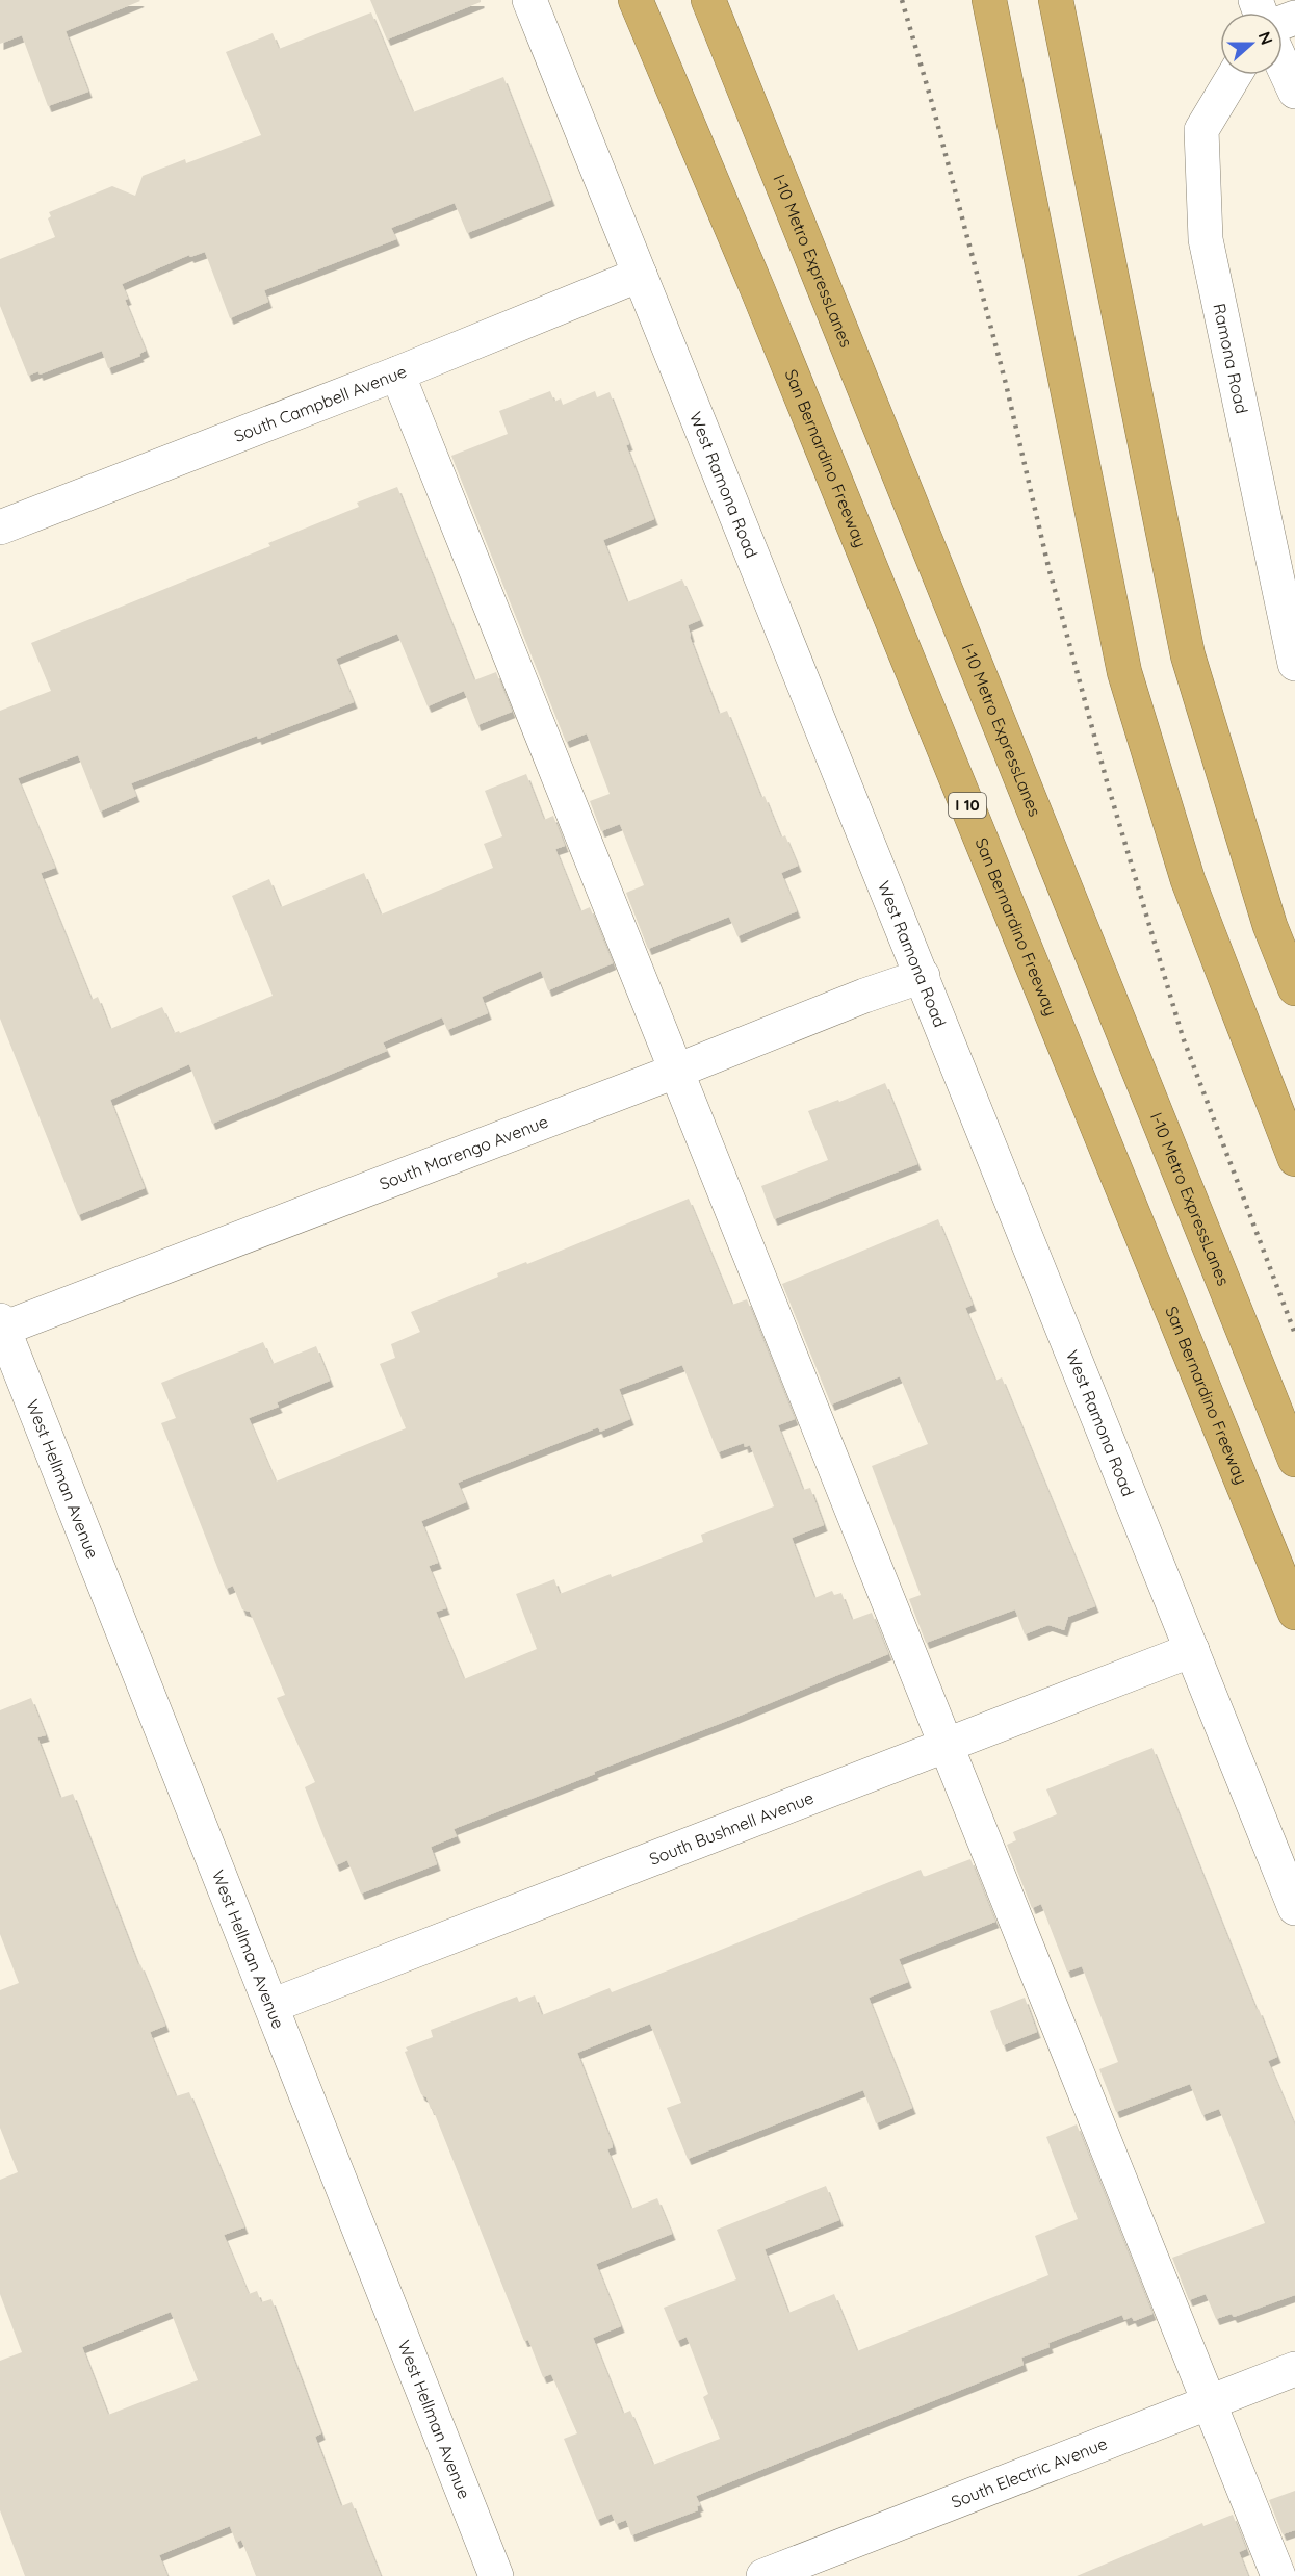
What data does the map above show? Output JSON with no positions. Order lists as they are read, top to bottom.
{
  "streets": {
    "highway": ["I-10 Metro ExpressLanes", "San Bernardino Freeway", "I 10"],
    "street": [
      "Ramona Road",
      "South Campbell Avenue",
      "West Ramona Road",
      "South Marengo Avenue",
      "West Hellman Avenue",
      "South Bushnell Avenue",
      "South Electric Avenue"
    ]
  },
  "crossings": [
    ["South Campbell Avenue", "West Ramona Road"],
    ["West Ramona Road", "South Marengo Avenue"],
    ["West Ramona Road", "South Bushnell Avenue"],
    ["South Marengo Avenue", "West Hellman Avenue"],
    ["West Hellman Avenue", "South Bushnell Avenue"]
  ],
  "north": "right"
}
